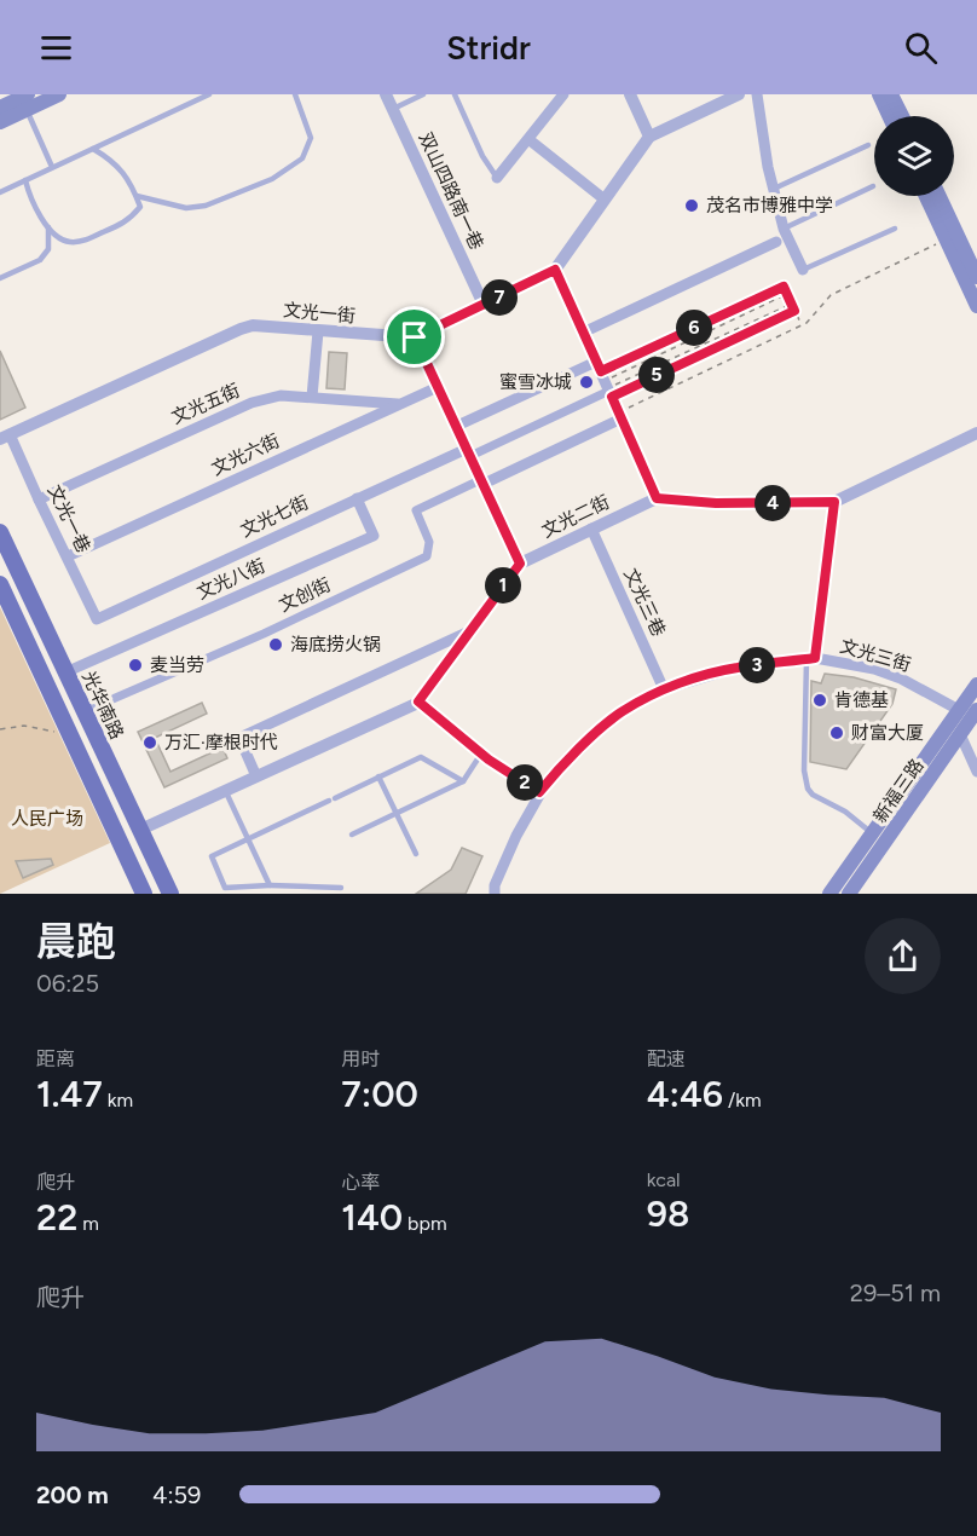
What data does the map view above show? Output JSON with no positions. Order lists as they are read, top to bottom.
{
  "streets": {
    "main road": ["光华南路", "新福三路"],
    "street": [
      "双山四路南一巷",
      "文光一街",
      "文光五街",
      "文光六街",
      "文光七街",
      "文光二街",
      "文光一巷",
      "文光八街",
      "文创街",
      "文光三巷",
      "文光三街"
    ]
  },
  "crossings": [
    ["双山四路南一巷", "文光一街"],
    ["文光一街", "文光一巷"],
    ["文光五街", "文光六街"],
    ["文光五街", "文光一巷"],
    ["文光六街", "文光一巷"],
    ["文光七街", "文光一巷"],
    ["文光七街", "文光八街"],
    ["文光二街", "文光三巷"],
    ["文光二街", "光华南路"],
    ["文光八街", "光华南路"],
    ["文创街", "光华南路"],
    ["文光三巷", "文光三街"]
  ],
  "parks": ["人民广场"],
  "places": [
    "茂名市博雅中学",
    "蜜雪冰城",
    "海底捞火锅",
    "麦当劳",
    "肯德基",
    "财富大厦",
    "万汇·摩根时代"
  ],
  "page": {
    "header": "Stridr",
    "pins": [
      "7",
      "6",
      "5",
      "4",
      "1",
      "3",
      "2"
    ],
    "heading": ["晨跑", "06:25"],
    "stats": [
      ["距离", "1.47 km"],
      ["用时", "7:00"],
      ["配速", "4:46 /km"],
      ["爬升", "22 m"],
      ["心率", "140 bpm"],
      ["kcal", "98"]
    ],
    "chart": ["爬升", "29–51 m"],
    "list": [
      {
        "name": "200 m",
        "note": "4:59"
      }
    ]
  }
}
